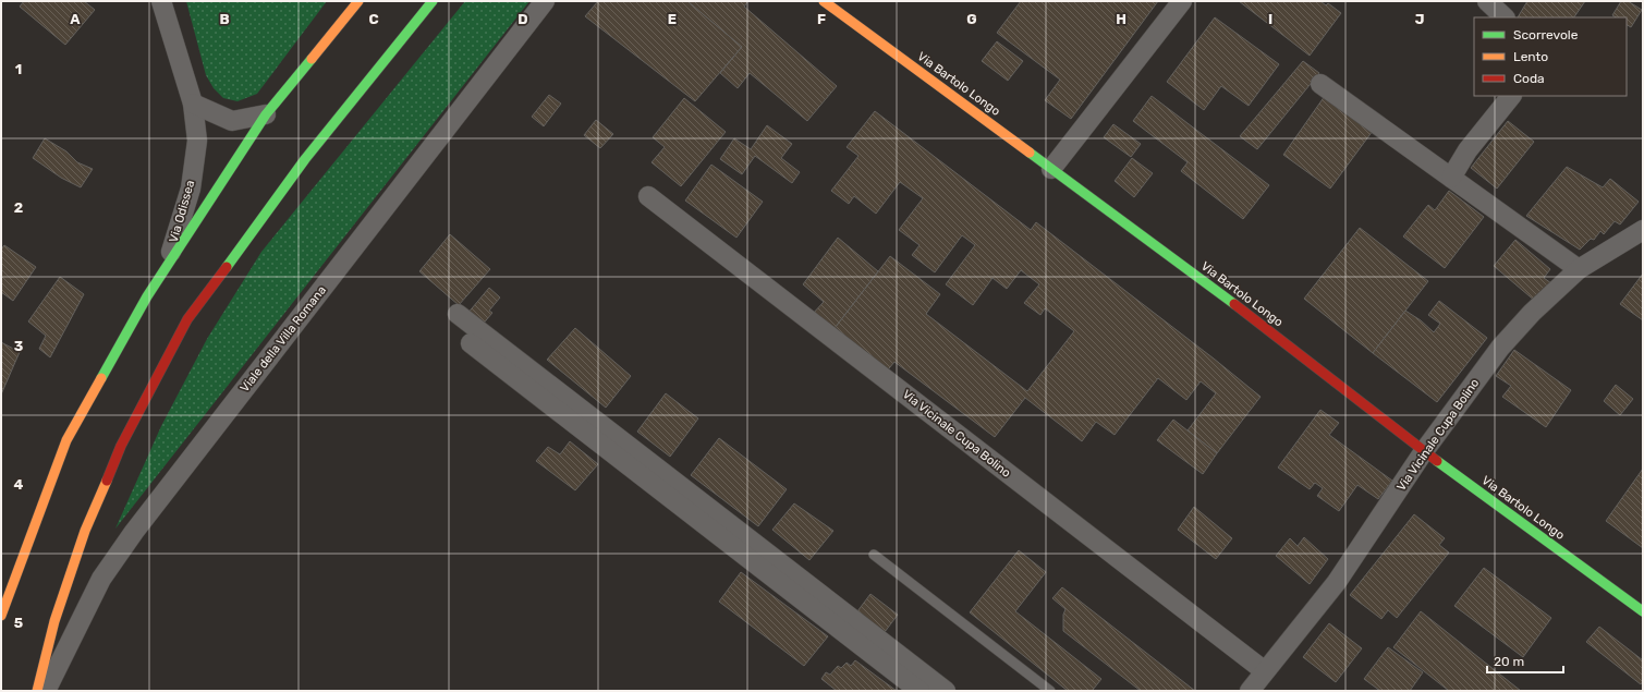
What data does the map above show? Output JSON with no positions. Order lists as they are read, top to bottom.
{
  "streets": {
    "main road": ["Via Bartolo Longo"],
    "street": ["Via Odissea", "Viale della Villa Romana", "Via Vicinale Cupa Bolino"]
  },
  "crossings": [
    ["Via Bartolo Longo", "Via Vicinale Cupa Bolino"]
  ],
  "legend": ["Scorrevole", "Lento", "Coda"],
  "scale_bar": "20 m",
  "grid": {
    "columns": [
      "A",
      "B",
      "C",
      "D",
      "E",
      "F",
      "G",
      "H",
      "I",
      "J"
    ],
    "rows": [
      "1",
      "2",
      "3",
      "4",
      "5"
    ]
  }
}
